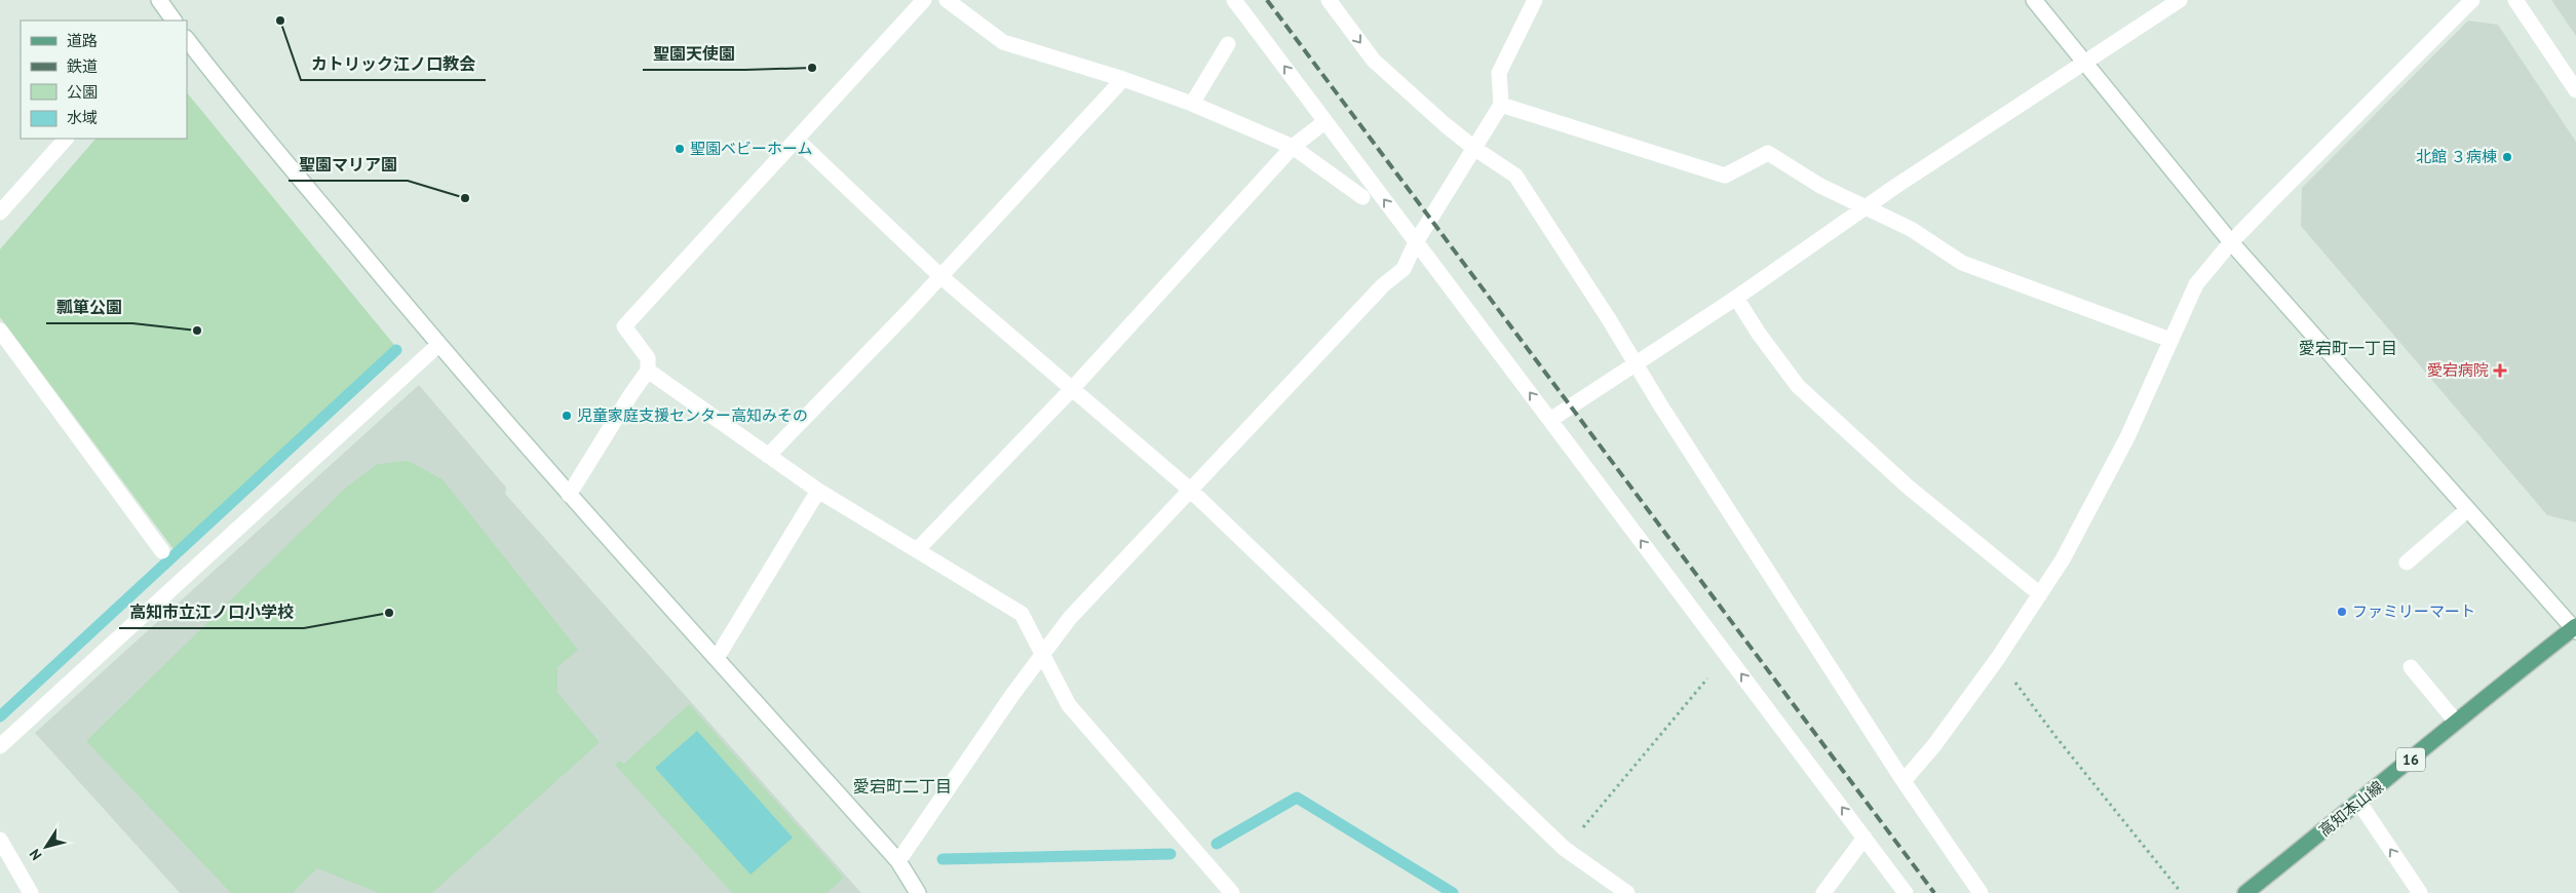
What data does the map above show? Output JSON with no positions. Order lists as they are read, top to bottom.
{
  "streets": {
    "main road": ["16", "高知本山線"]
  },
  "districts": ["愛宕町一丁目", "愛宕町二丁目"],
  "places": {
    "other": [
      "カトリック江ノ口教会",
      "聖園天使園",
      "聖園ベビーホーム",
      "北館 ３病棟",
      "聖園マリア園",
      "瓢箪公園",
      "児童家庭支援センター高知みその",
      "ファミリーマート",
      "高知市立江ノ口小学校"
    ],
    "health": ["愛宕病院"]
  },
  "legend": [
    "道路",
    "鉄道",
    "公園",
    "水域"
  ],
  "north": "bottom left"
}
